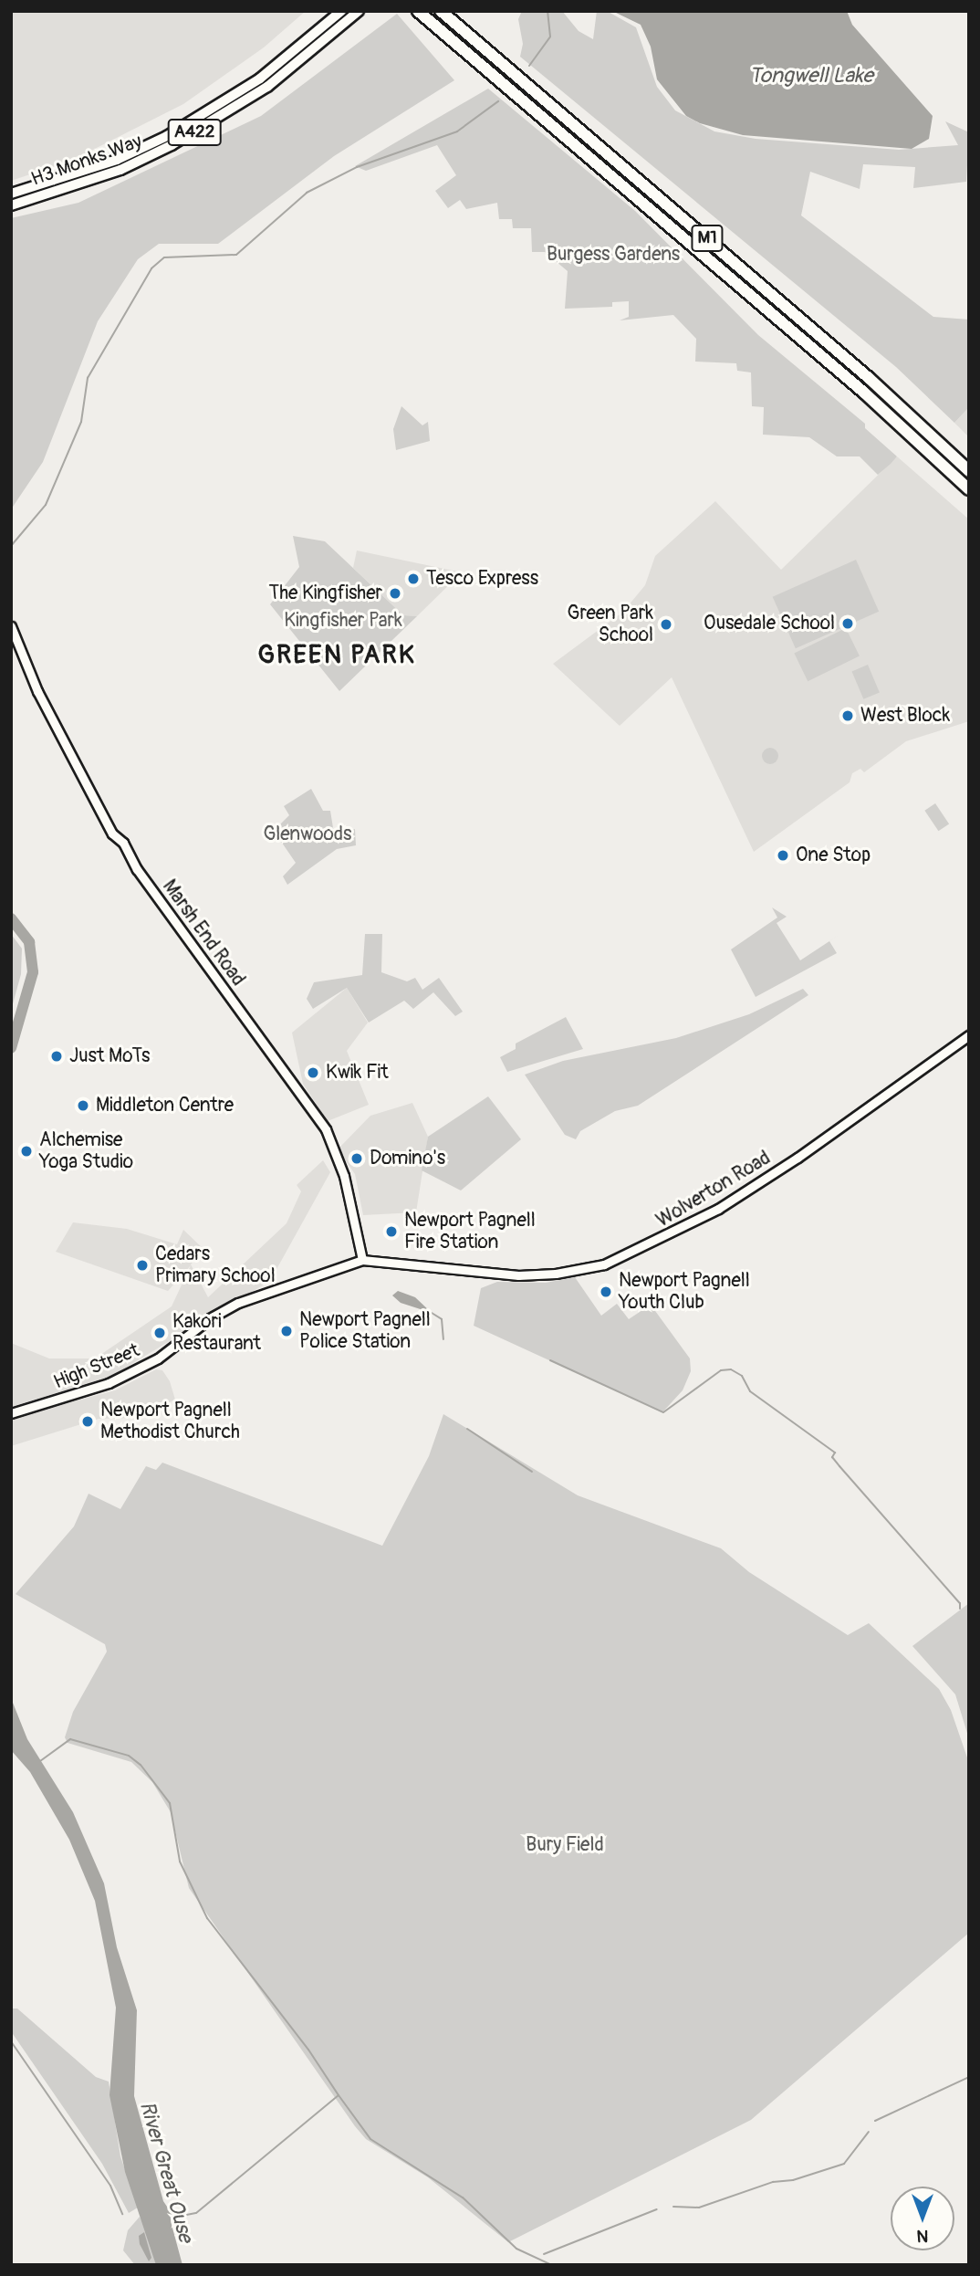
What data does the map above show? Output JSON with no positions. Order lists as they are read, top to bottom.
{
  "streets": {
    "highway": ["M1"],
    "main road": ["A422", "H3 Monks Way"],
    "street": ["Marsh End Road", "Wolverton Road", "High Street"]
  },
  "crossings": [
    ["Marsh End Road", "Wolverton Road"],
    ["Marsh End Road", "High Street"],
    ["Wolverton Road", "High Street"]
  ],
  "districts": ["GREEN PARK"],
  "water": ["Tongwell Lake", "River Great Ouse"],
  "parks": [
    "Burgess Gardens",
    "Kingfisher Park",
    "Glenwoods",
    "Bury Field"
  ],
  "places": [
    "Tesco Express",
    "The Kingfisher",
    "Ousedale School",
    "Green Park School",
    "West Block",
    "One Stop",
    "Just MoTs",
    "Kwik Fit",
    "Middleton Centre",
    "Alchemise Yoga Studio",
    "Domino's",
    "Newport Pagnell Fire Station",
    "Cedars Primary School",
    "Newport Pagnell Youth Club",
    "Newport Pagnell Police Station",
    "Kakori Restaurant",
    "Newport Pagnell Methodist Church"
  ],
  "north": "bottom"
}
